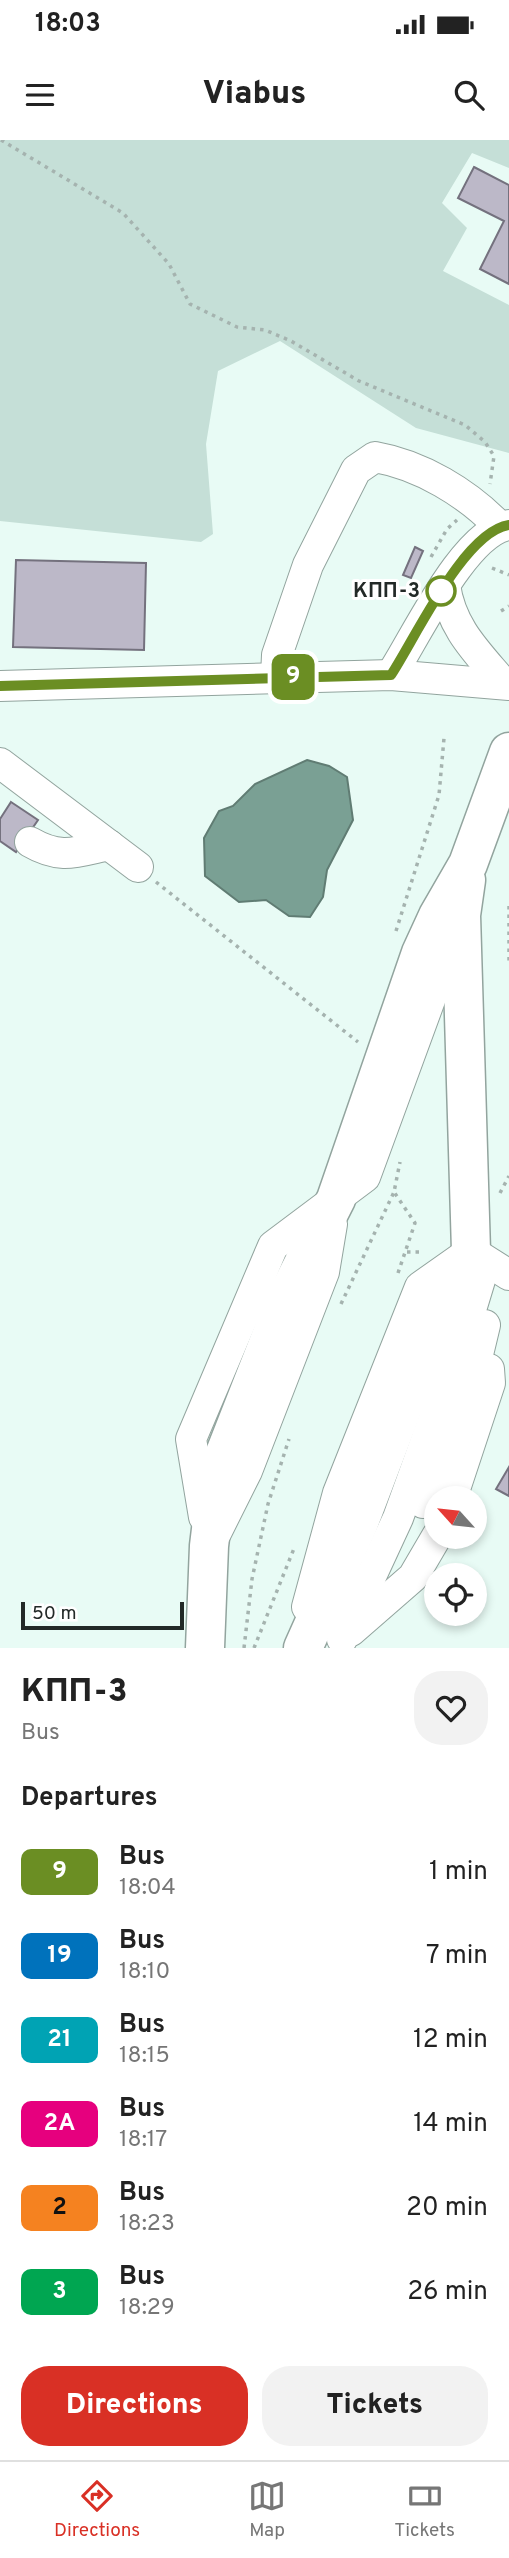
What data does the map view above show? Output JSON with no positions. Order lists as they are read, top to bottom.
{
  "places": ["КПП-3"],
  "lines": ["bus line 9"],
  "scale_bar": "50 m",
  "north": "top left",
  "page": {
    "status": "18:03",
    "header": "Viabus",
    "on_map": "9",
    "scale": "50 m",
    "heading": [
      ["КПП-3", "Bus"],
      "Departures"
    ],
    "list": [
      {
        "mark": "9",
        "name": "Bus",
        "note": "18:04",
        "value": "1 min"
      },
      {
        "mark": "19",
        "name": "Bus",
        "note": "18:10",
        "value": "7 min"
      },
      {
        "mark": "21",
        "name": "Bus",
        "note": "18:15",
        "value": "12 min"
      },
      {
        "mark": "2А",
        "name": "Bus",
        "note": "18:17",
        "value": "14 min"
      },
      {
        "mark": "2",
        "name": "Bus",
        "note": "18:23",
        "value": "20 min"
      },
      {
        "mark": "3",
        "name": "Bus",
        "note": "18:29",
        "value": "26 min"
      }
    ],
    "buttons": ["Directions", "Tickets"],
    "tabs": ["Directions", "Map", "Tickets"]
  }
}
